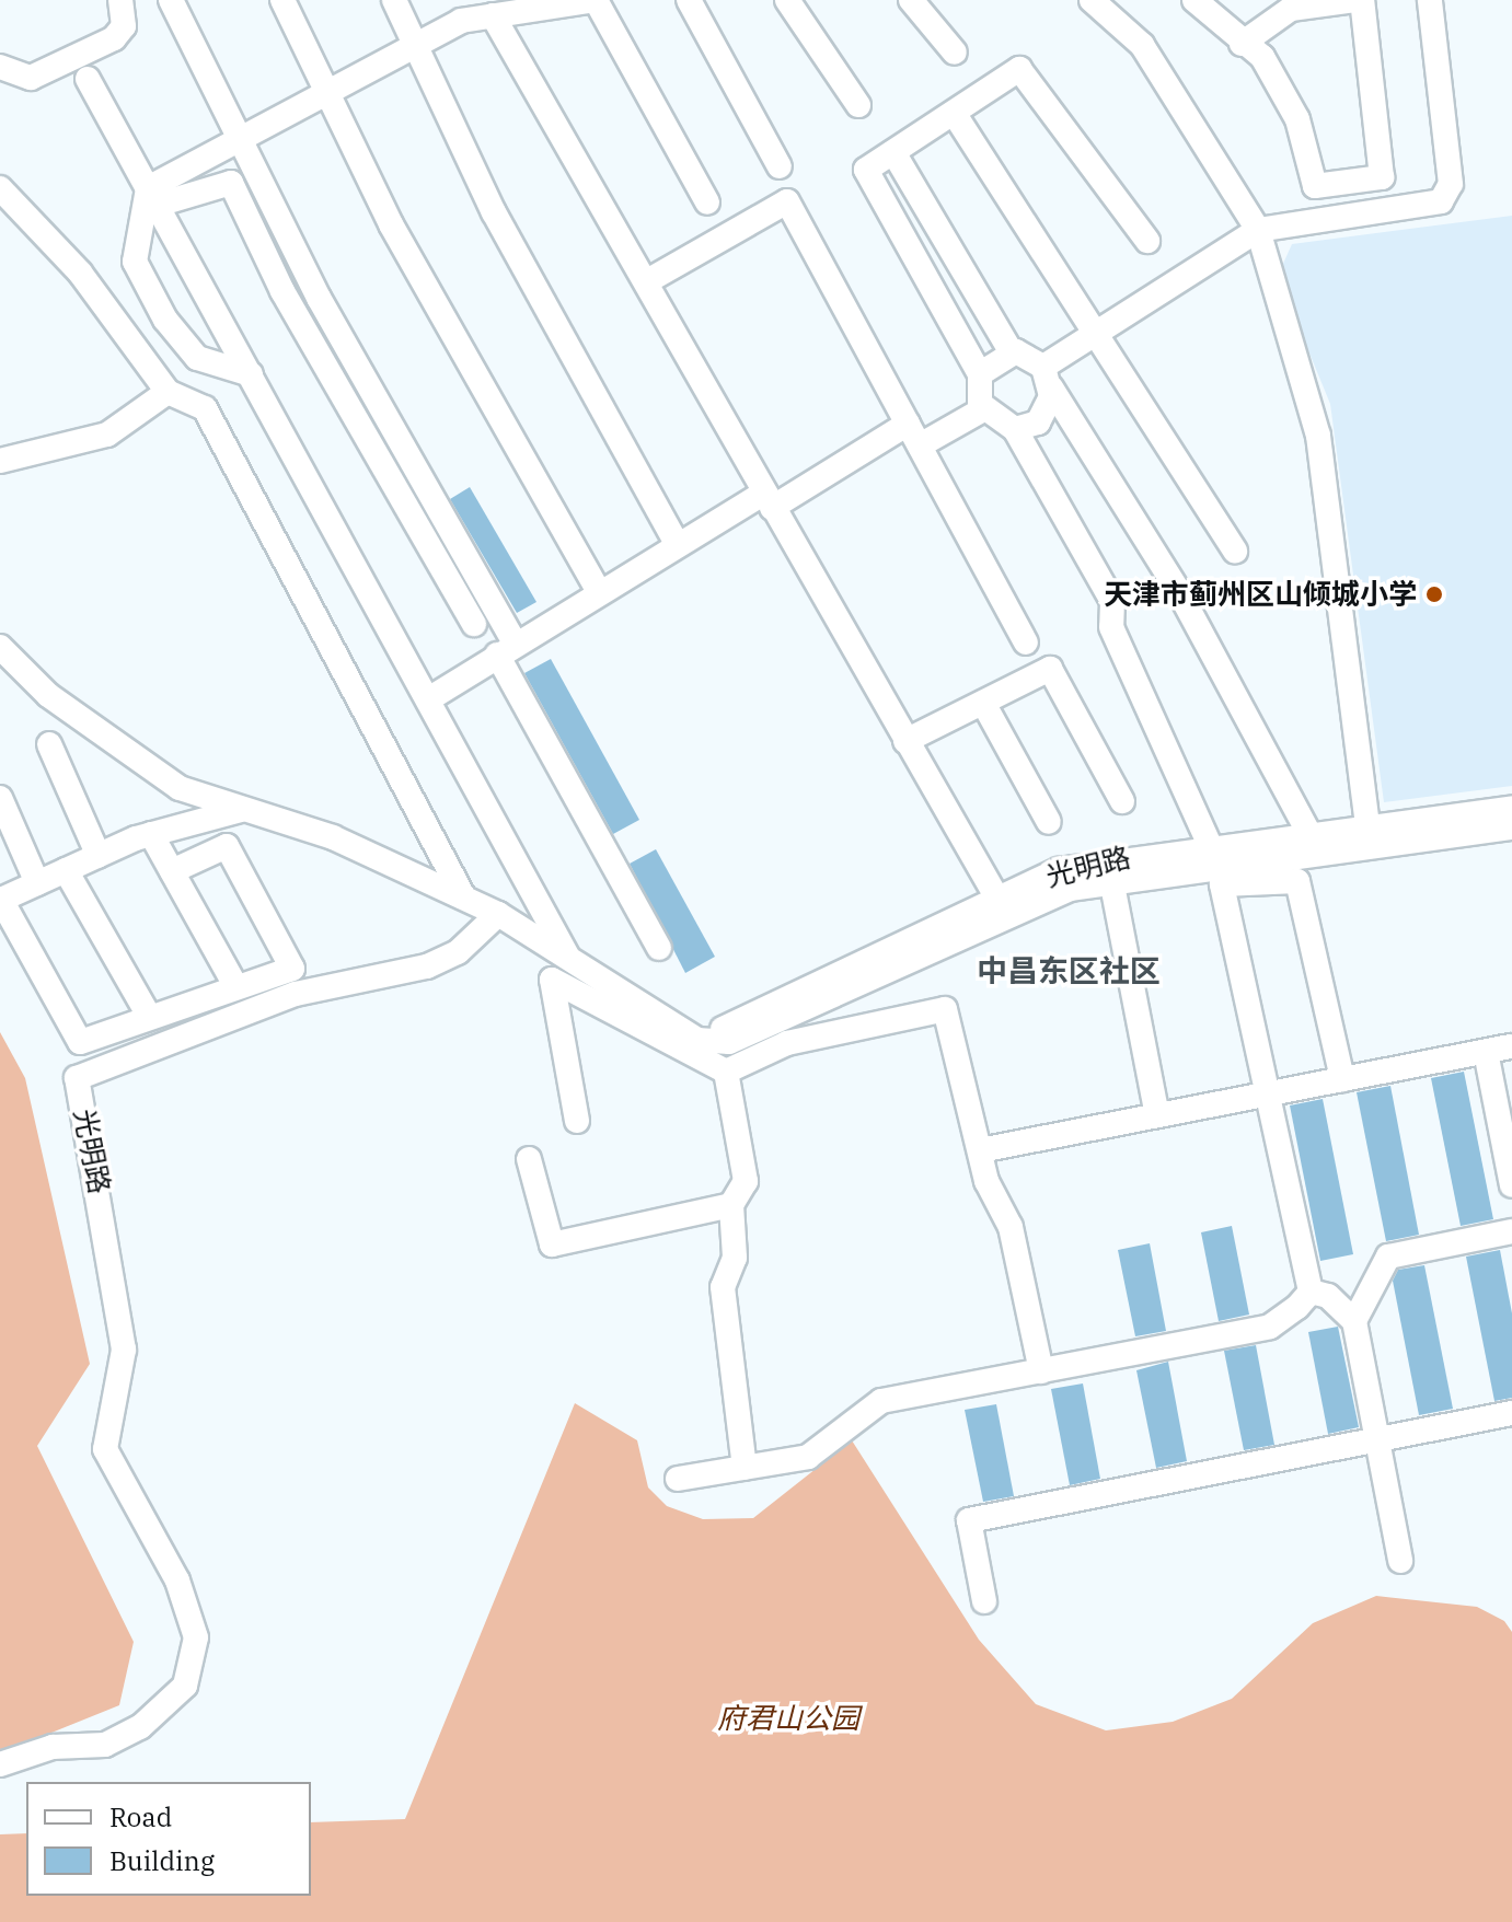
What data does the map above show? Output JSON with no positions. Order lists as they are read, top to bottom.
{
  "streets": {
    "street": ["光明路"]
  },
  "districts": ["中昌东区社区"],
  "parks": ["府君山公园"],
  "places": ["天津市蓟州区山倾城小学"],
  "legend": ["Road", "Building"]
}
